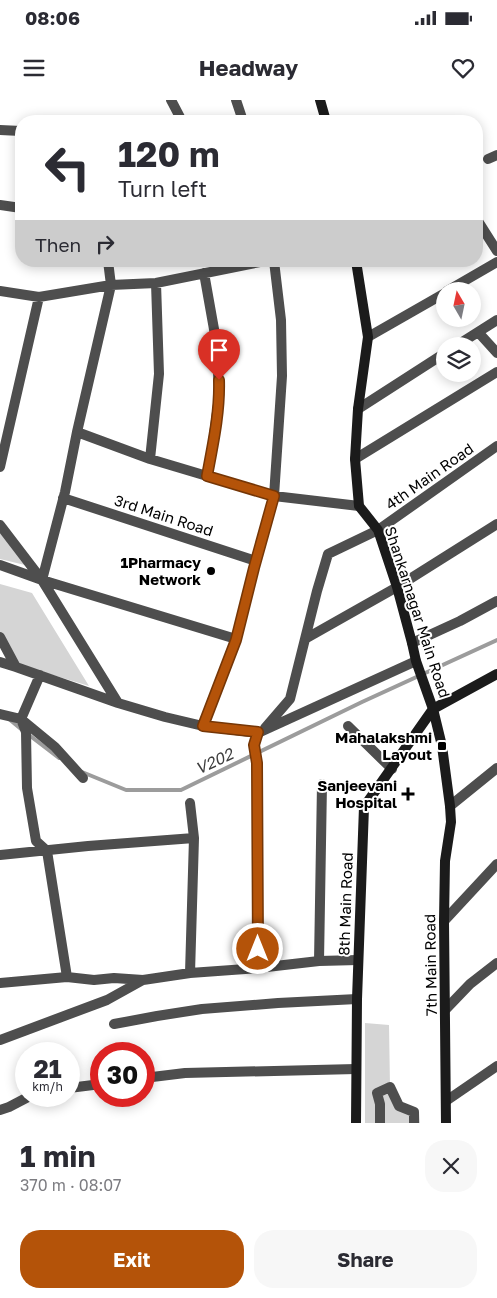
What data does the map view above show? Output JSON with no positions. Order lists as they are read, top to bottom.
{
  "streets": {
    "street": [
      "4th Main Road",
      "3rd Main Road",
      "Shankarnagar Main Road",
      "8th Main Road",
      "7th Main Road"
    ]
  },
  "crossings": [
    ["4th Main Road", "Shankarnagar Main Road"],
    ["Shankarnagar Main Road", "8th Main Road"],
    ["Shankarnagar Main Road", "7th Main Road"]
  ],
  "water": ["V202"],
  "places": {
    "other": ["1Pharmacy Network"],
    "transit": ["Mahalakshmi Layout"],
    "health": ["Sanjeevani Hospital"]
  },
  "north": "top",
  "page": {
    "status": "08:06",
    "header": "Headway",
    "turn": ["120 m", "Turn left"],
    "then": "Then",
    "speed": "21 km/h",
    "limit": "30",
    "heading": ["1 min", "370 m · 08:07"],
    "buttons": ["Exit", "Share"]
  }
}
